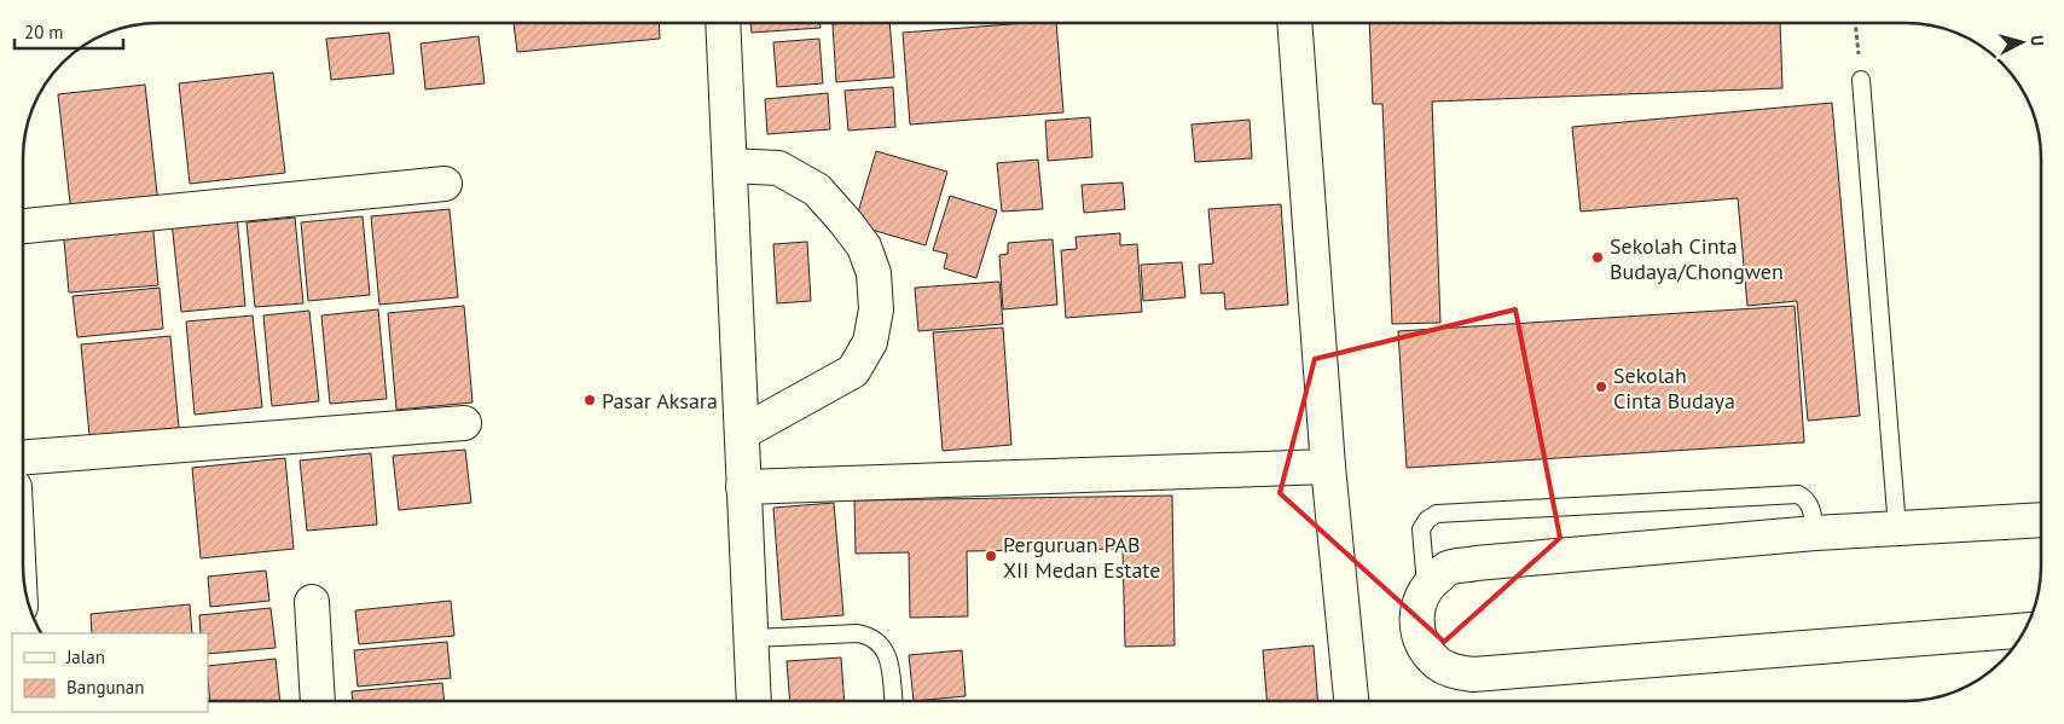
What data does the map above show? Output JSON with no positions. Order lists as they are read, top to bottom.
{
  "places": [
    "Sekolah Cinta Budaya/Chongwen",
    "Sekolah Cinta Budaya",
    "Pasar Aksara",
    "Perguruan PAB XII Medan Estate"
  ],
  "legend": ["Jalan", "Bangunan"],
  "scale_bar": "20 m",
  "north": "right"
}
